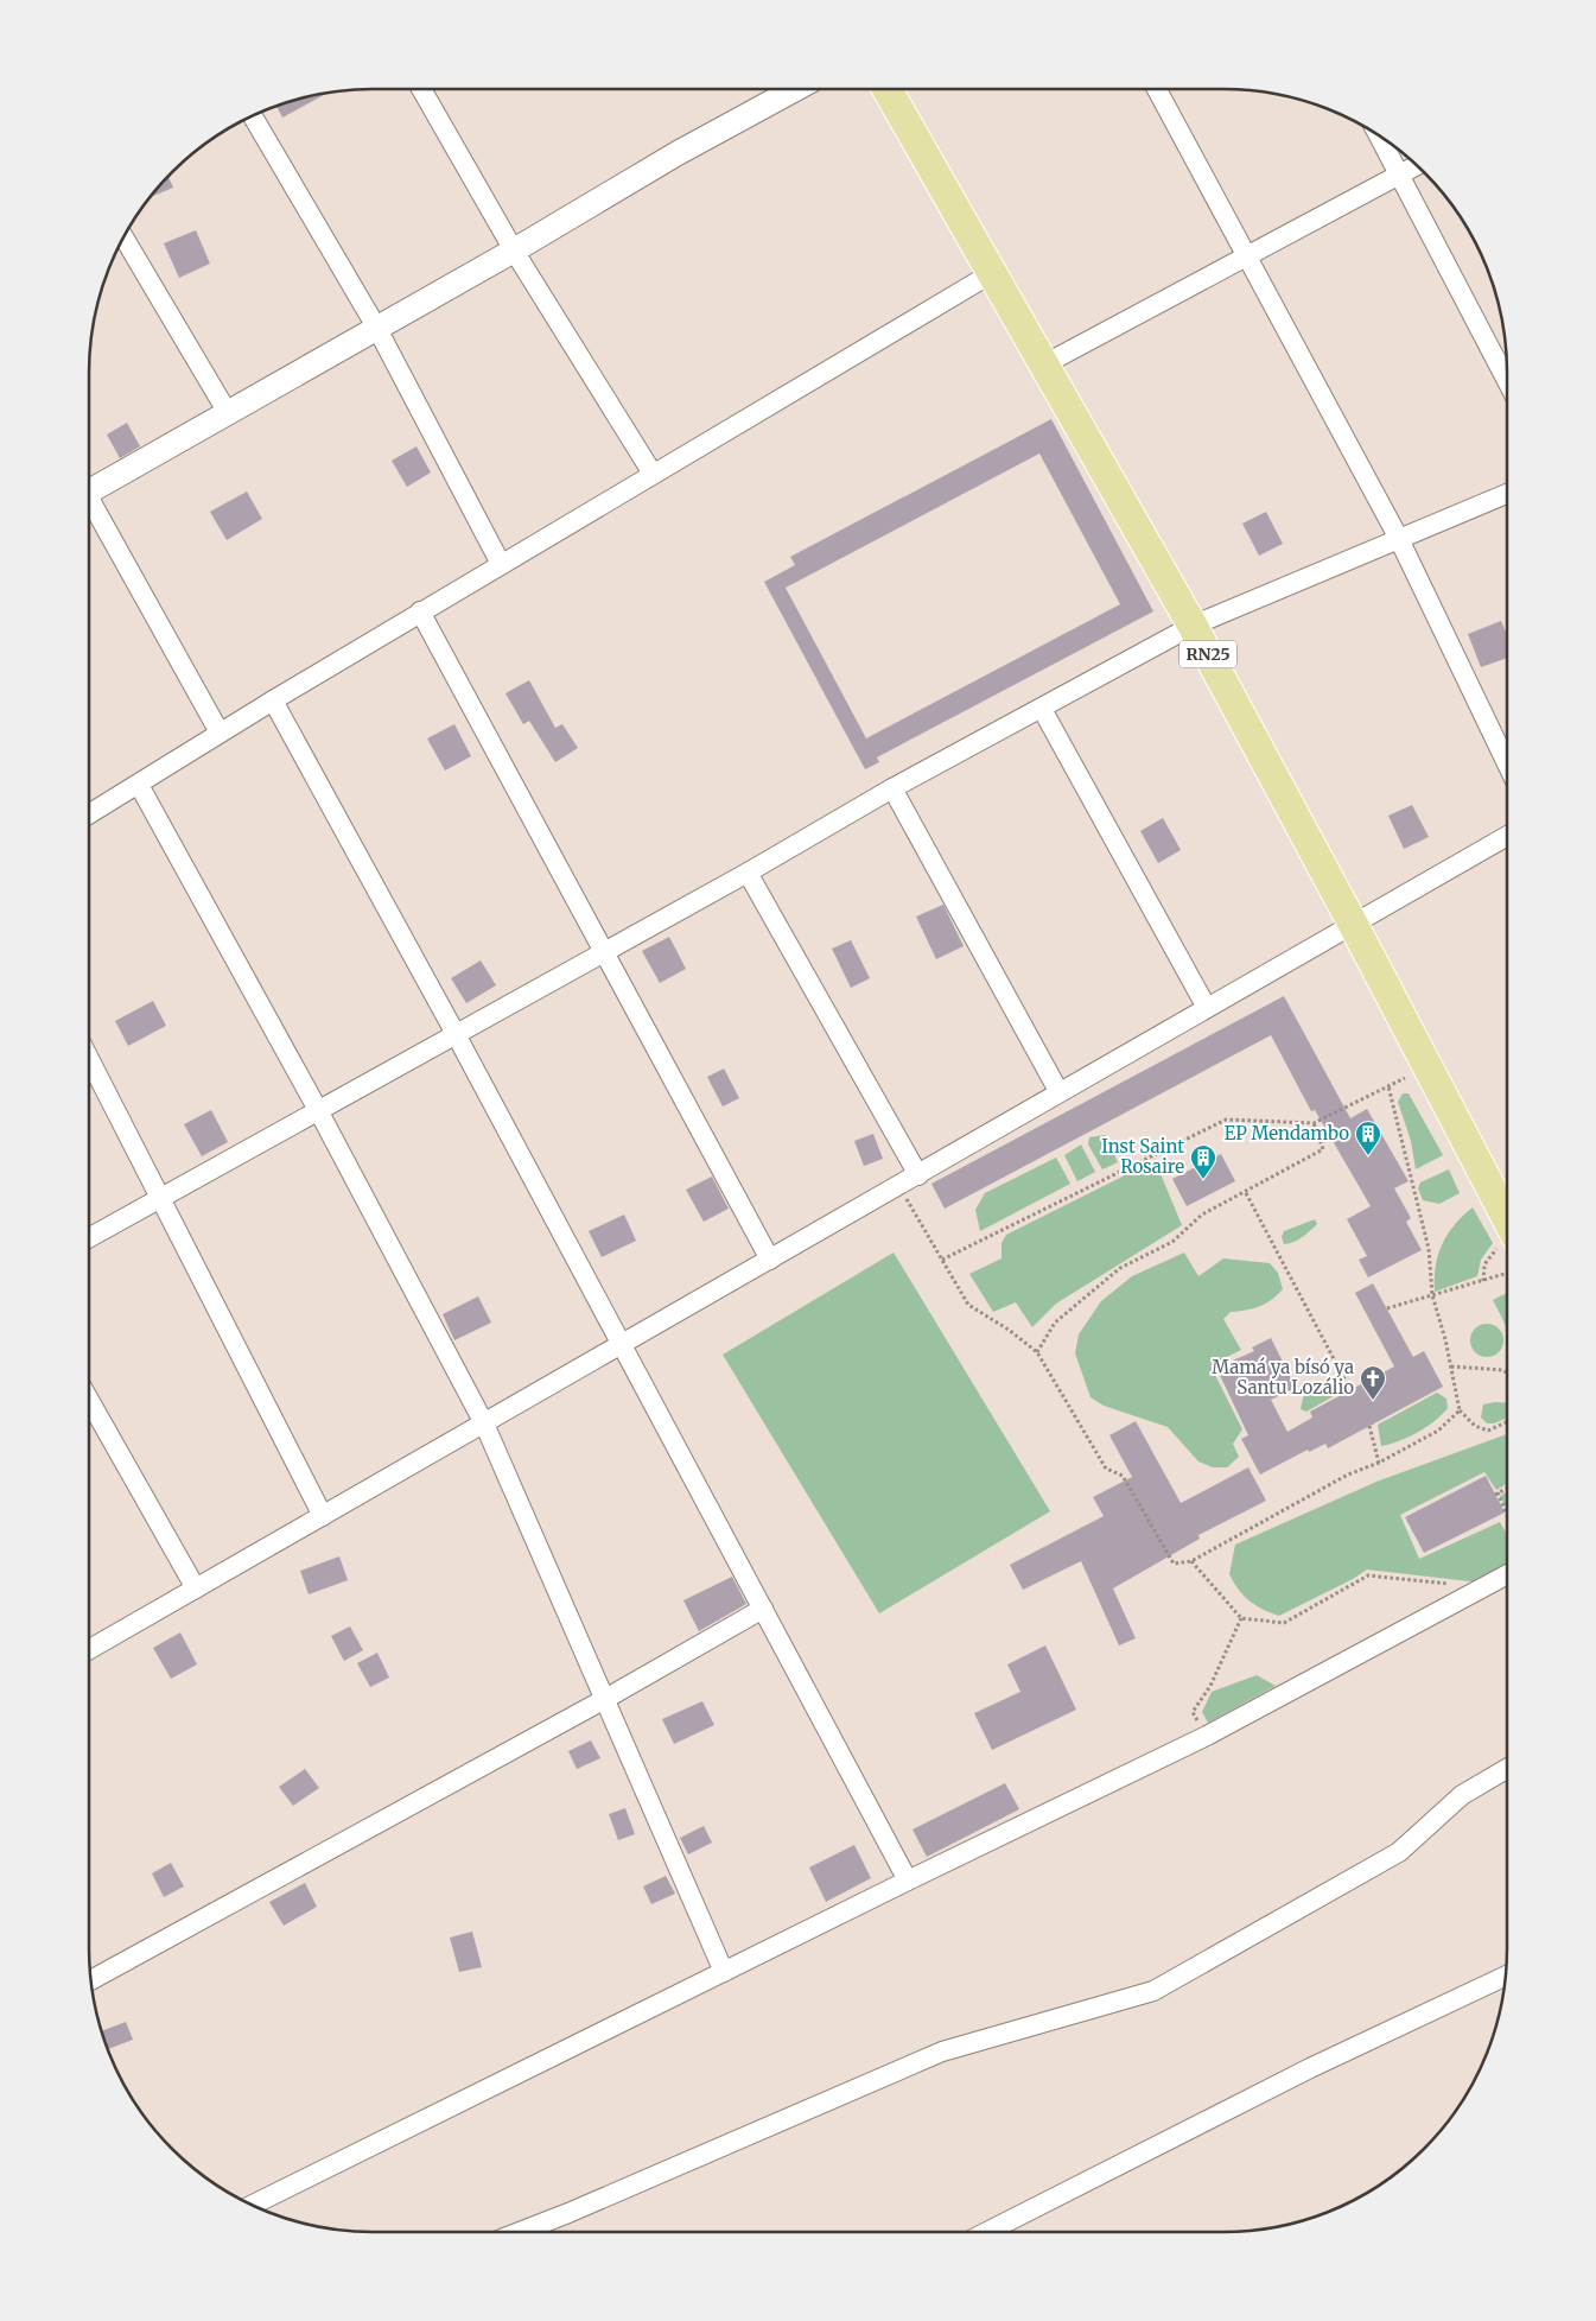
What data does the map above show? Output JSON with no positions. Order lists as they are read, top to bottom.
{
  "streets": {
    "main road": ["RN25"]
  },
  "places": {
    "building": ["EP Mendambo", "Inst Saint Rosaire"],
    "church": ["Mamá ya bísó ya Santu Lozálio"]
  }
}
